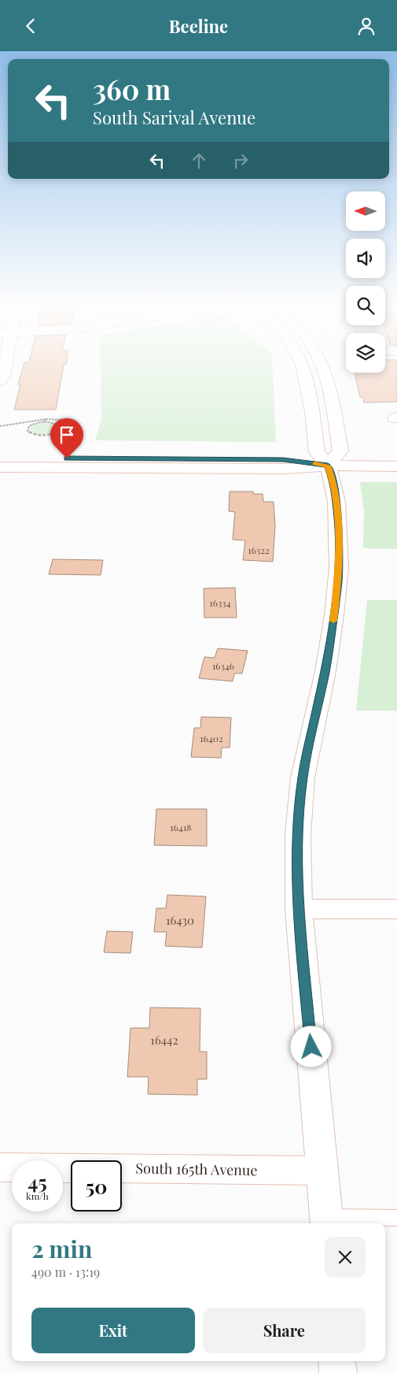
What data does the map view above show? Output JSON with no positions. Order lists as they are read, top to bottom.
{
  "streets": {
    "main road": ["South 165th Avenue"]
  },
  "house_numbers": [
    "16322",
    "16334",
    "16346",
    "16402",
    "16418",
    "16430",
    "16442"
  ],
  "north": "left",
  "page": {
    "header": "Beeline",
    "turn": ["360 m", "South Sarival Avenue"],
    "speed": "45 km/h",
    "limit": "50",
    "heading": ["2 min", "490 m · 13:19"],
    "buttons": ["Exit", "Share"]
  }
}
